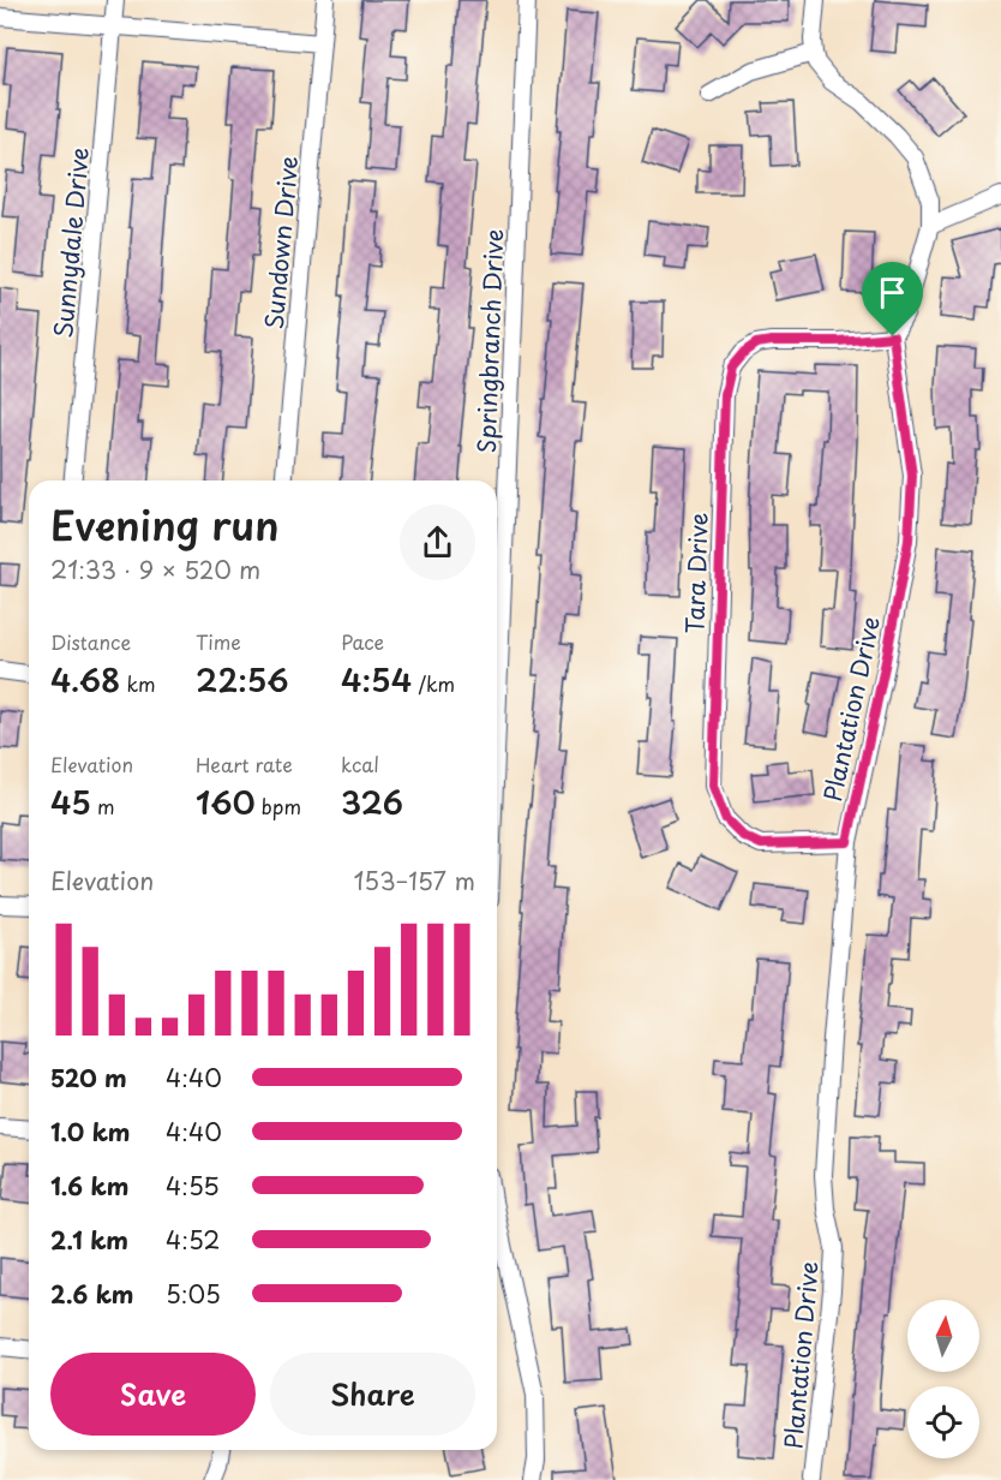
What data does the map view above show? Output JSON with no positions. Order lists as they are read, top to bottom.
{
  "streets": {
    "street": [
      "Sunnydale Drive",
      "Sundown Drive",
      "Springbranch Drive",
      "Tara Drive",
      "Plantation Drive"
    ]
  },
  "crossings": [
    ["Tara Drive", "Plantation Drive"]
  ],
  "north": "top",
  "page": {
    "heading": ["Evening run", "21:33 · 9 × 520 m"],
    "stats": [
      ["Distance", "4.68 km"],
      ["Time", "22:56"],
      ["Pace", "4:54 /km"],
      ["Elevation", "45 m"],
      ["Heart rate", "160 bpm"],
      ["kcal", "326"]
    ],
    "chart": ["Elevation", "153–157 m"],
    "list": [
      {
        "name": "520 m",
        "note": "4:40"
      },
      {
        "name": "1.0 km",
        "note": "4:40"
      },
      {
        "name": "1.6 km",
        "note": "4:55"
      },
      {
        "name": "2.1 km",
        "note": "4:52"
      },
      {
        "name": "2.6 km",
        "note": "5:05"
      }
    ],
    "buttons": ["Save", "Share"]
  }
}
